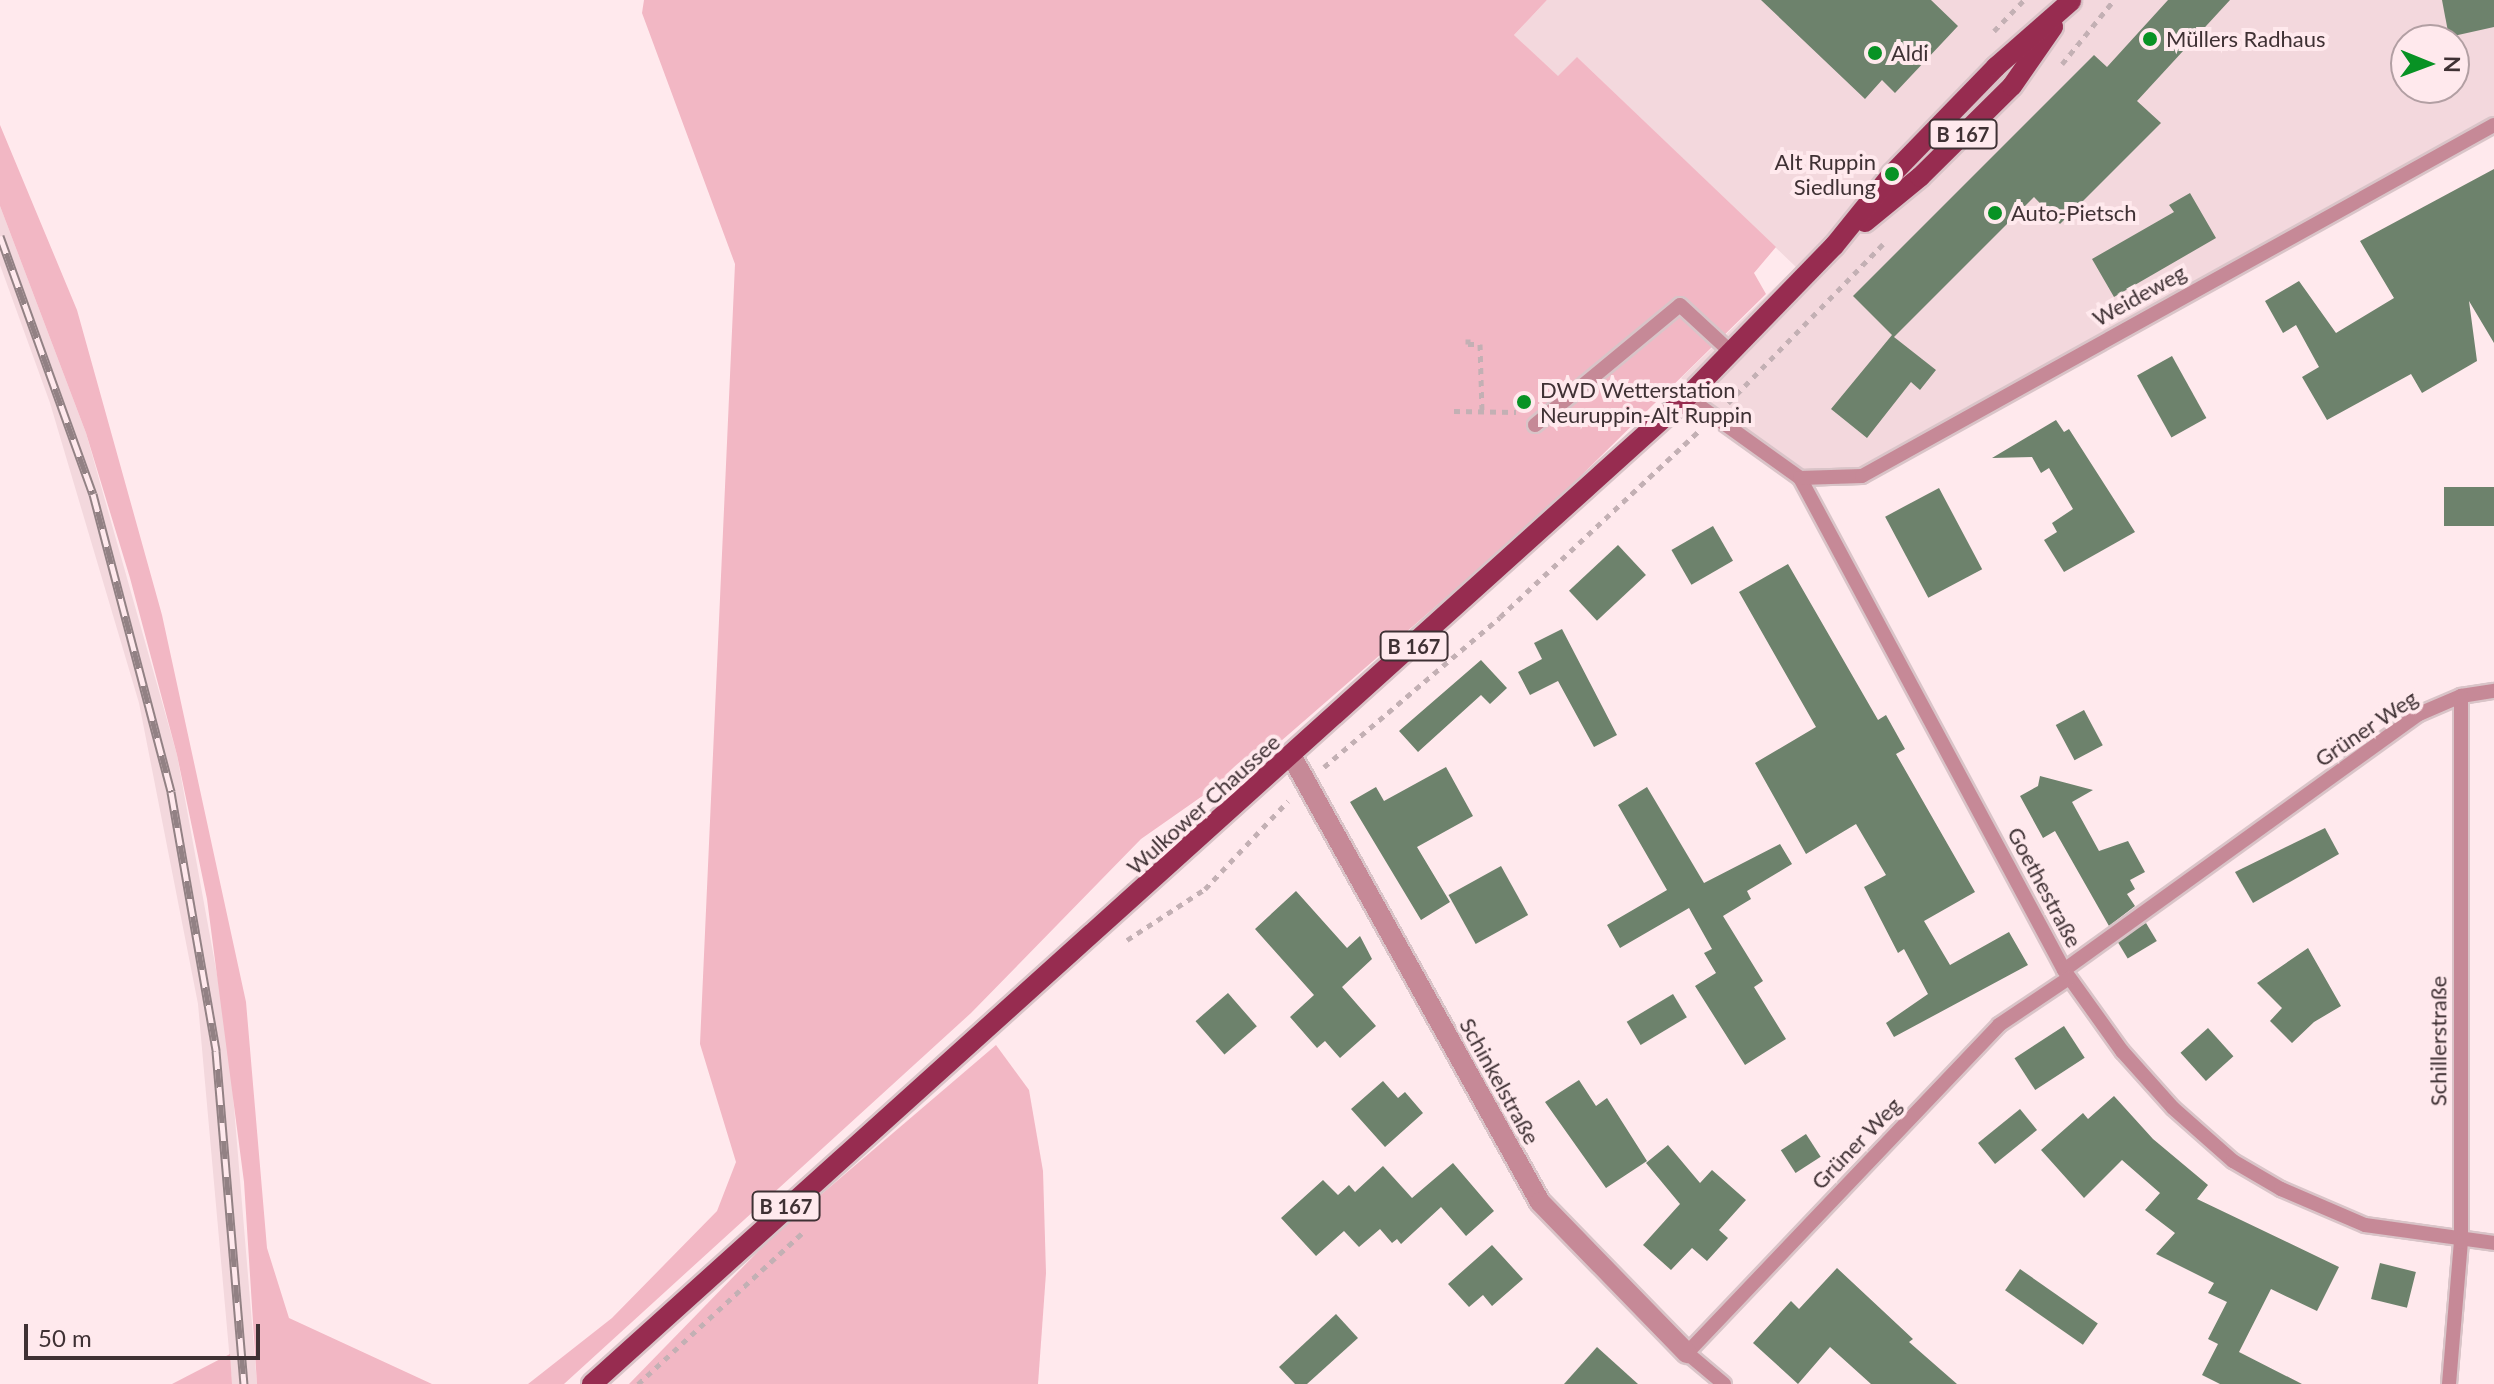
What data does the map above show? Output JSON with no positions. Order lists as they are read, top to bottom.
{
  "streets": {
    "main road": ["B 167", "Wulkower Chaussee"],
    "street": ["Schinkelstraße"],
    "lane": [
      "Weideweg",
      "Grüner Weg",
      "Goethestraße",
      "Schillerstraße"
    ]
  },
  "crossings": [
    ["Weideweg", "Goethestraße"],
    ["Grüner Weg", "Goethestraße"],
    ["Grüner Weg", "Schillerstraße"],
    ["Grüner Weg", "Schinkelstraße"],
    ["Wulkower Chaussee", "Goethestraße"],
    ["Wulkower Chaussee", "Schinkelstraße"],
    ["Goethestraße", "Schillerstraße"]
  ],
  "places": [
    "Müllers Radhaus",
    "Aldi",
    "Alt Ruppin Siedlung",
    "Auto-Pietsch",
    "DWD Wetterstation Neuruppin-Alt Ruppin"
  ],
  "scale_bar": "50 m",
  "north": "right"
}
